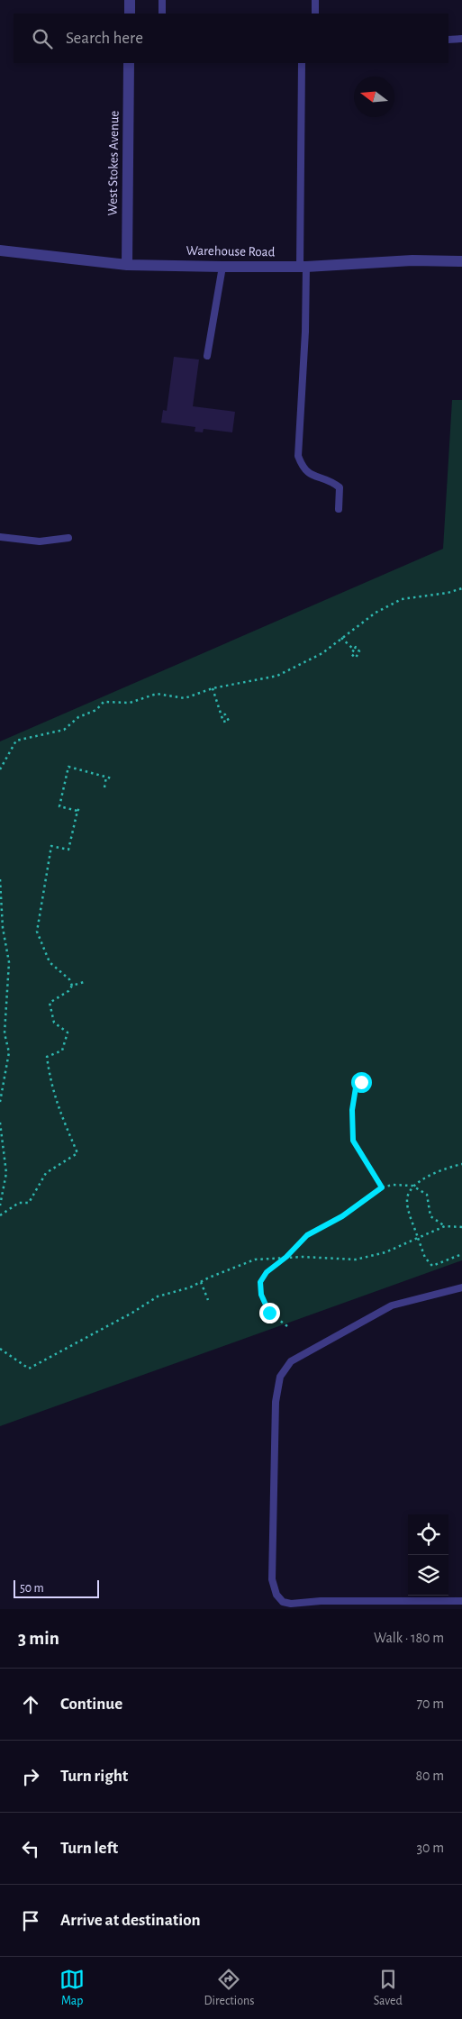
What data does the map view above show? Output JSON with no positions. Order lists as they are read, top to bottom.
{
  "streets": {
    "street": ["West Stokes Avenue", "Warehouse Road"]
  },
  "crossings": [
    ["West Stokes Avenue", "Warehouse Road"]
  ],
  "scale_bar": "50 m",
  "north": "left",
  "page": {
    "search": "Search here",
    "scale": "50 m",
    "heading": ["3 min", "Walk · 180 m"],
    "list": [
      ["Continue", "70 m"],
      ["Turn right", "80 m"],
      ["Turn left", "30 m"],
      "Arrive at destination"
    ],
    "nav": ["Map", "Directions", "Saved"]
  }
}
